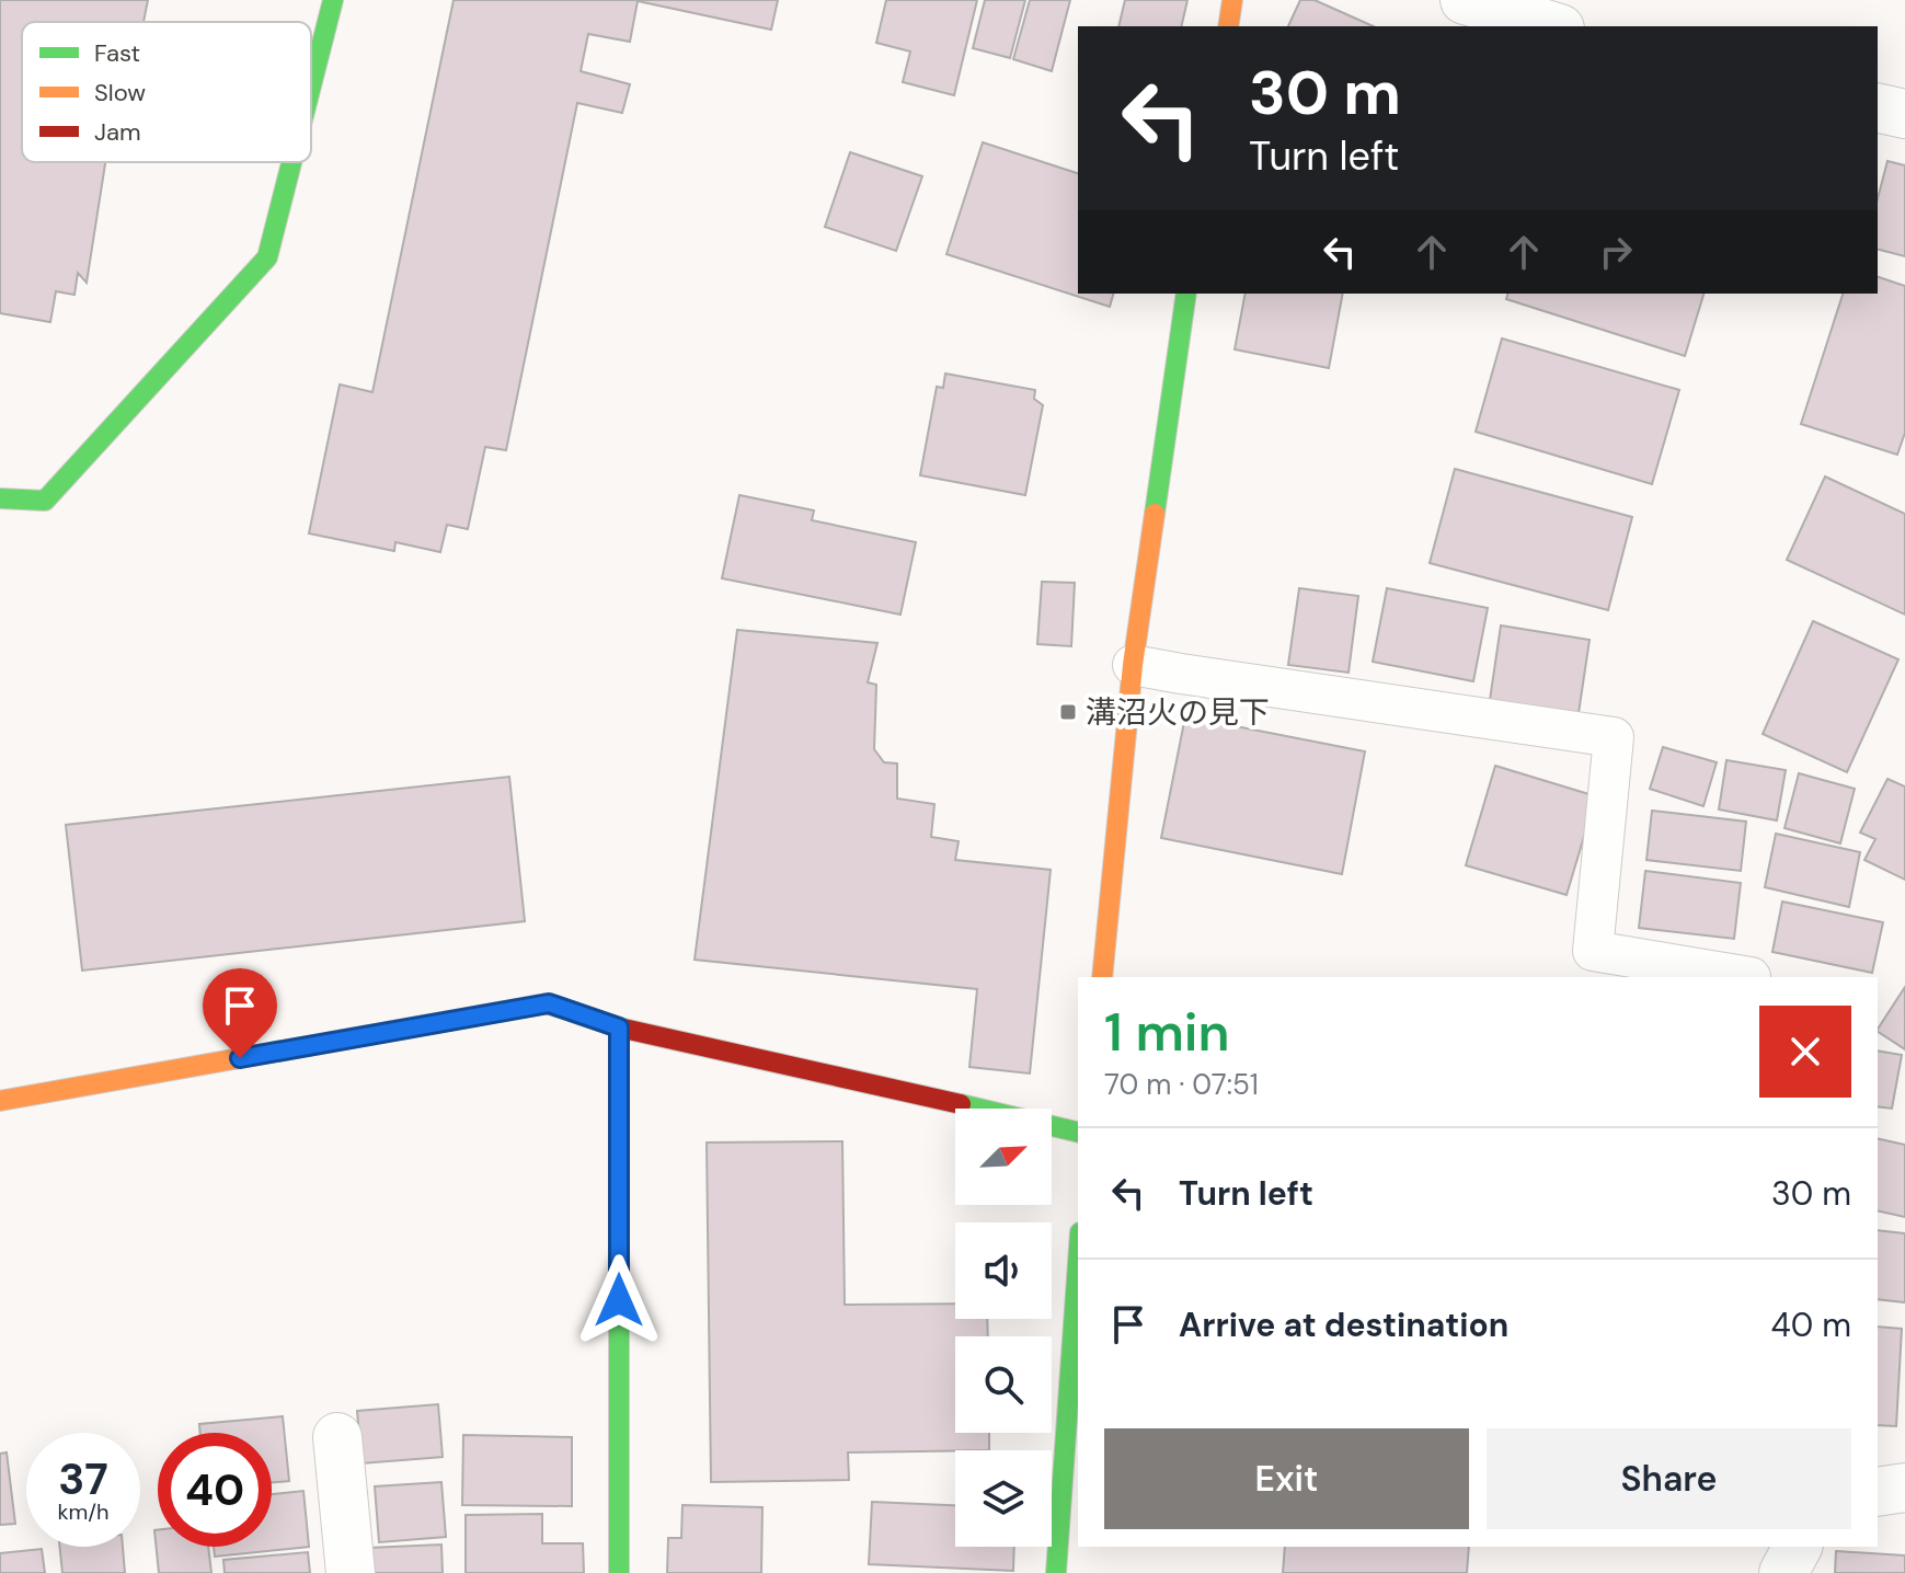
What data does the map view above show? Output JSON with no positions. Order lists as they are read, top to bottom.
{
  "places": {
    "transit": ["溝沼火の見下"]
  },
  "legend": ["Fast", "Slow", "Jam"],
  "north": "top right",
  "page": {
    "turn": ["30 m", "Turn left"],
    "heading": ["1 min", "70 m · 07:51"],
    "list": [
      {
        "name": "Turn left",
        "value": "30 m"
      },
      {
        "name": "Arrive at destination",
        "value": "40 m"
      }
    ],
    "buttons": ["Exit", "Share"],
    "speed": "37 km/h",
    "limit": "40"
  }
}
